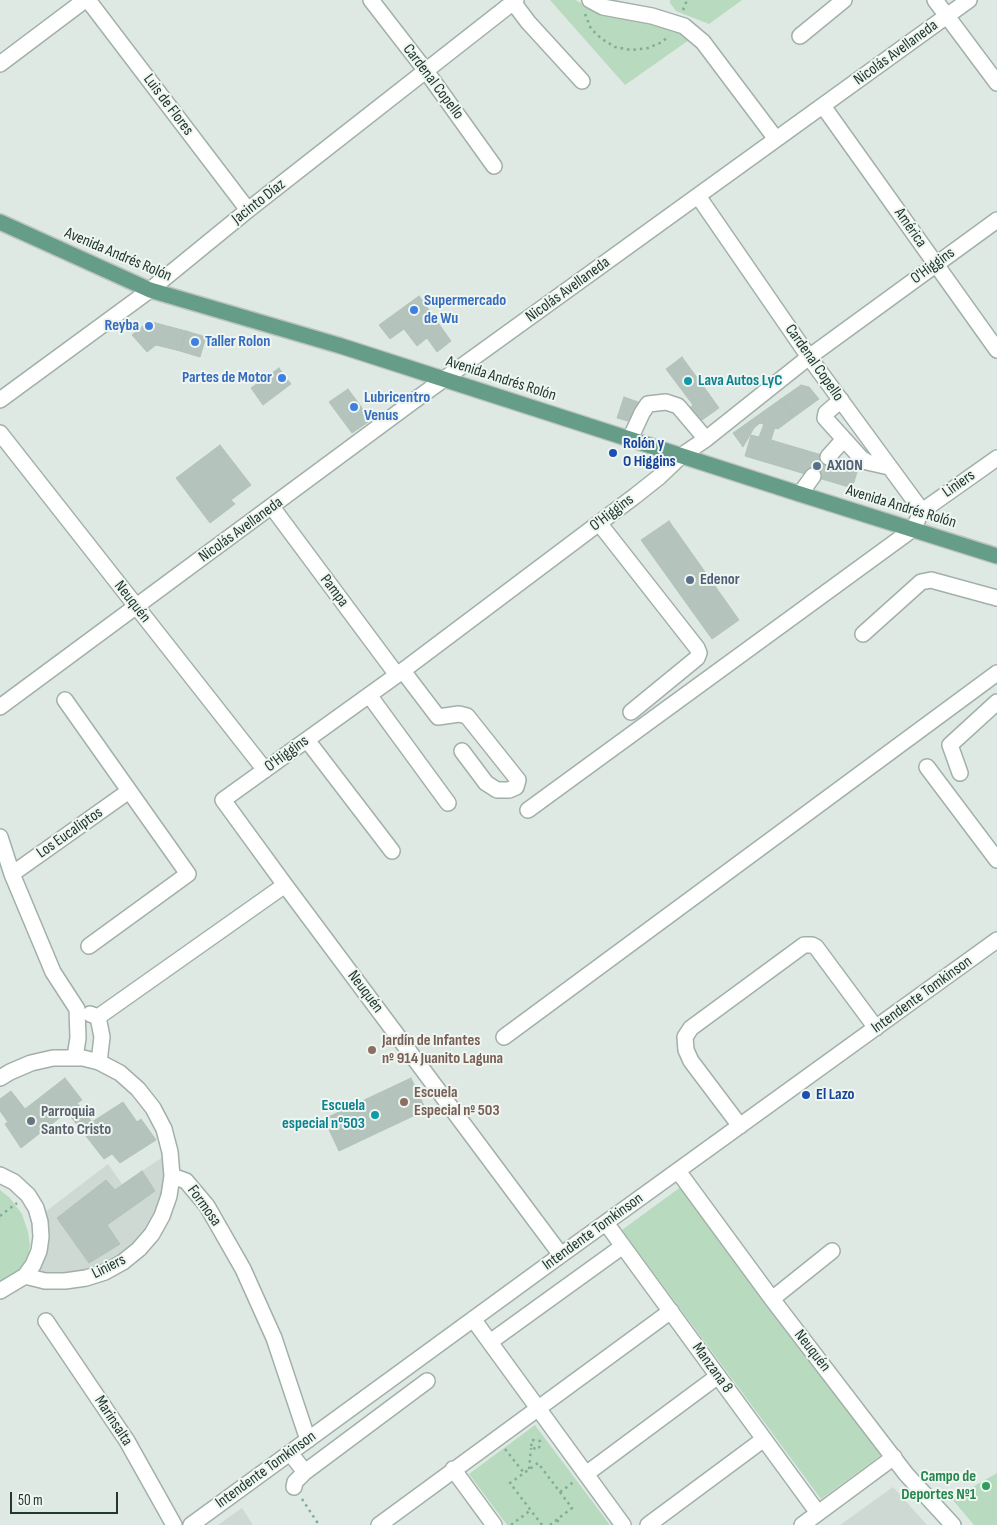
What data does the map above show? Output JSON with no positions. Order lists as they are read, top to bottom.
{
  "streets": {
    "main road": ["Avenida Andrés Rolón"],
    "street": [
      "Nicolás Avellaneda",
      "Cardenal Copello",
      "Luis de Flores",
      "Jacinto Díaz",
      "América",
      "O'Higgins",
      "Liniers",
      "Pampa",
      "Neuquén",
      "Los Eucaliptos",
      "Intendente Tomkinson",
      "Formosa",
      "Manzana 8",
      "Marinsalta"
    ]
  },
  "crossings": [
    ["Nicolás Avellaneda", "Cardenal Copello"],
    ["Nicolás Avellaneda", "América"],
    ["Nicolás Avellaneda", "Avenida Andrés Rolón"],
    ["Nicolás Avellaneda", "Pampa"],
    ["Nicolás Avellaneda", "Neuquén"],
    ["Cardenal Copello", "Jacinto Díaz"],
    ["Cardenal Copello", "O'Higgins"],
    ["Cardenal Copello", "Liniers"],
    ["Luis de Flores", "Jacinto Díaz"],
    ["Jacinto Díaz", "Avenida Andrés Rolón"],
    ["América", "O'Higgins"],
    ["Avenida Andrés Rolón", "O'Higgins"],
    ["O'Higgins", "Pampa"],
    ["O'Higgins", "Neuquén"],
    ["Liniers", "Formosa"],
    ["Neuquén", "Intendente Tomkinson"],
    ["Intendente Tomkinson", "Formosa"],
    ["Intendente Tomkinson", "Manzana 8"]
  ],
  "places": [
    "Supermercado de Wu",
    "Reyba",
    "Taller Rolon",
    "Partes de Motor",
    "Lava Autos LyC",
    "Lubricentro Venus",
    "Rolón y O Higgins",
    "AXION",
    "Edenor",
    "Jardín de Infantes nº 914 Juanito Laguna",
    "El Lazo",
    "Escuela Especial nº 503",
    "Escuela especial n°503",
    "Parroquia Santo Cristo",
    "Campo de Deportes Nº1"
  ],
  "scale_bar": "50 m"
}
